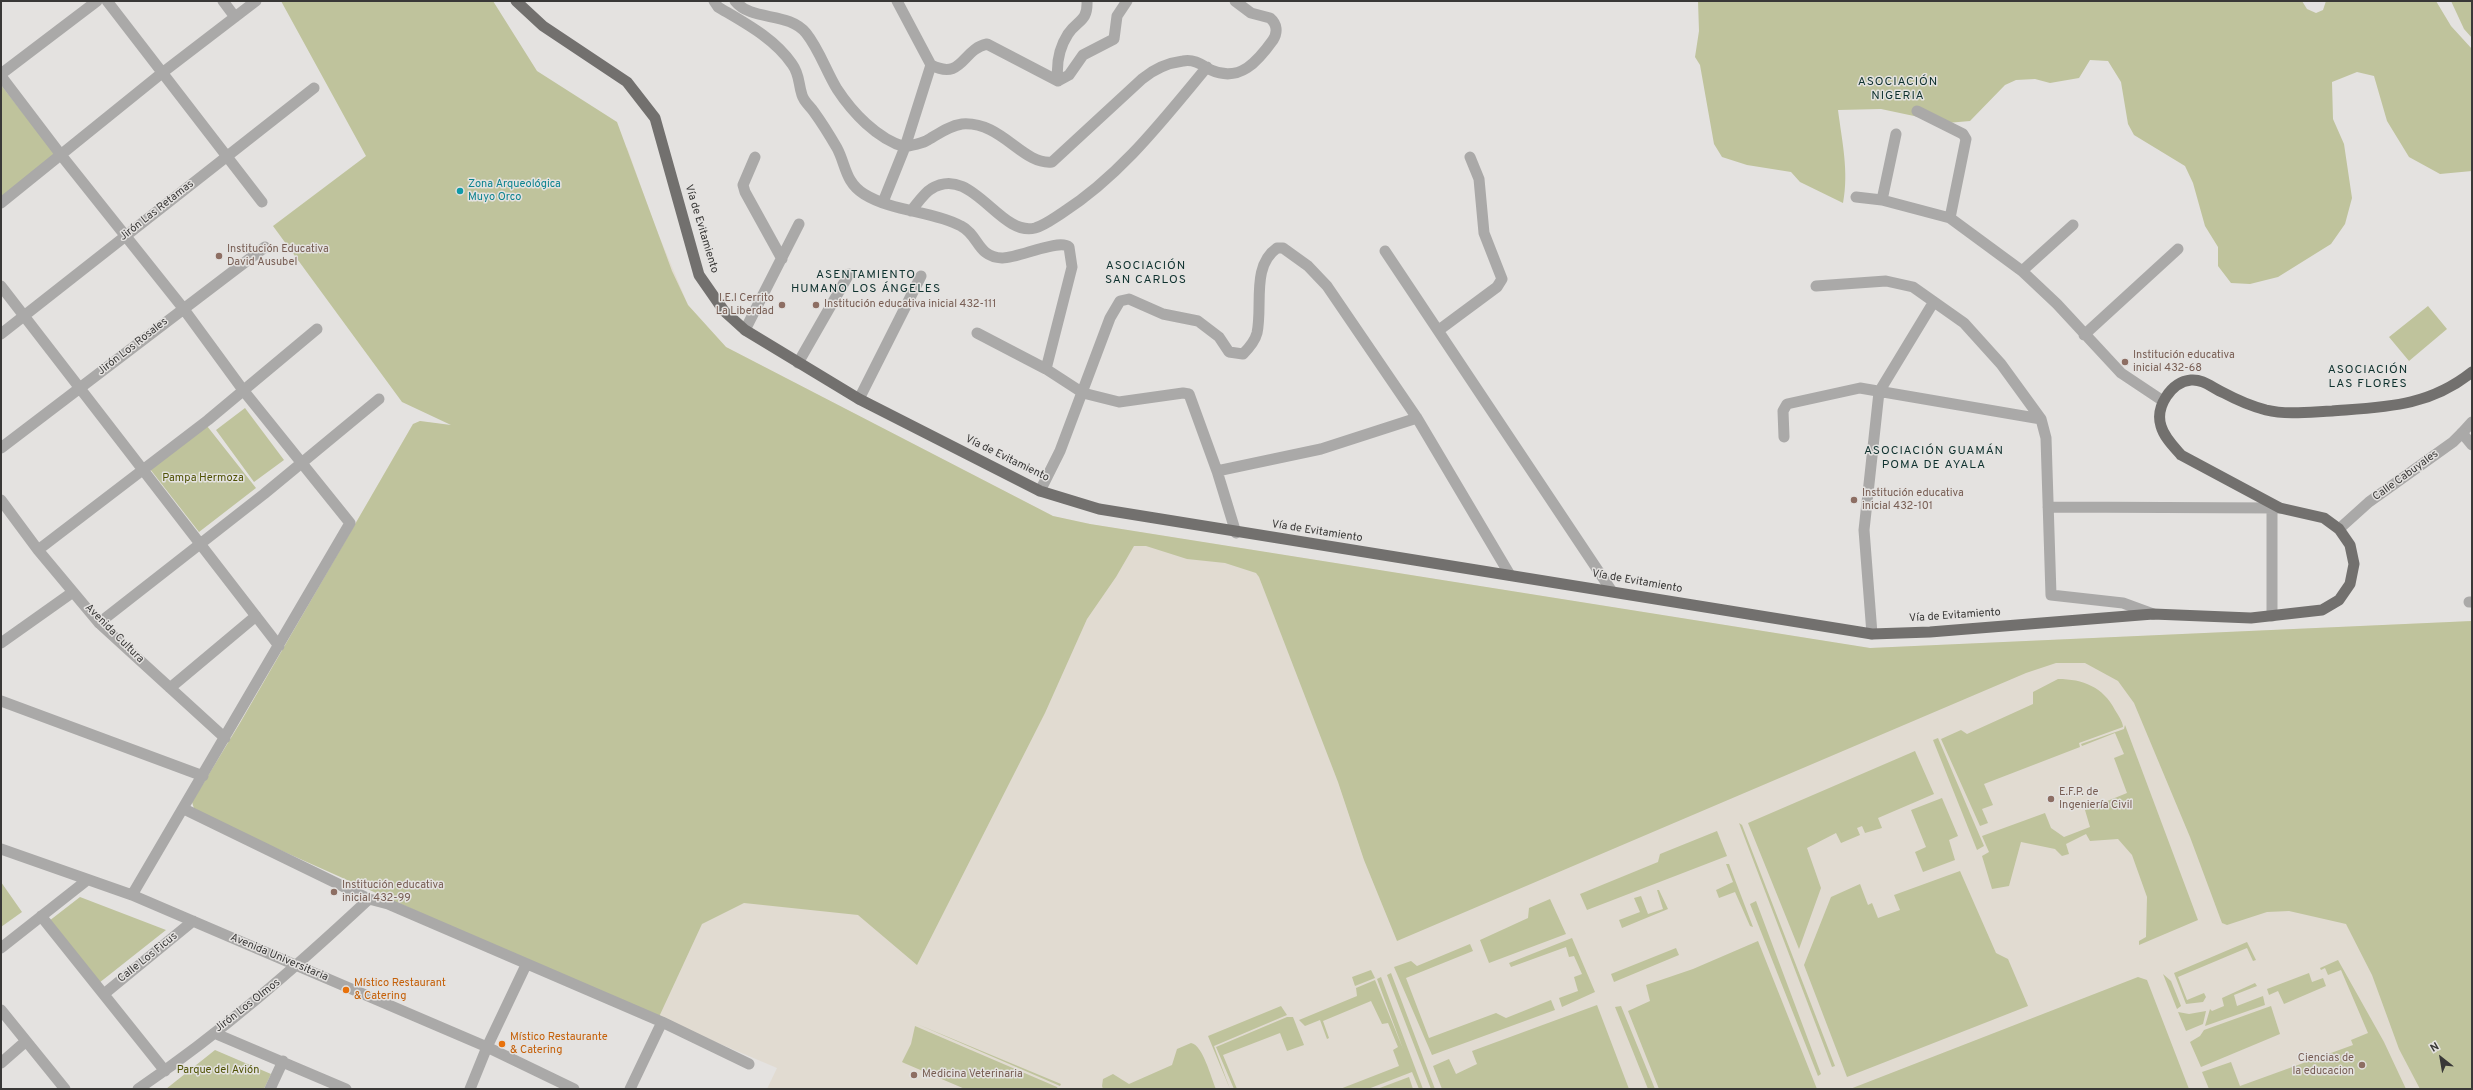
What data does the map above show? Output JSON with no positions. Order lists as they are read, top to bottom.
{
  "streets": {
    "highway": ["Vía de Evitamiento"],
    "street": [
      "Jirón Las Retamas",
      "Jirón Los Rosales",
      "Calle Cabuyales",
      "Avenida Cultura",
      "Calle Los Ficus",
      "Avenida Universitaria",
      "Jirón Los Olmos"
    ]
  },
  "crossings": [
    ["Vía de Evitamiento", "Calle Cabuyales"],
    ["Calle Los Ficus", "Avenida Universitaria"],
    ["Avenida Universitaria", "Jirón Los Olmos"]
  ],
  "districts": [
    "ASOCIACIÓN NIGERIA",
    "ASOCIACIÓN SAN CARLOS",
    "ASENTAMIENTO HUMANO LOS ÁNGELES",
    "ASOCIACIÓN LAS FLORES",
    "ASOCIACIÓN GUAMÁN POMA DE AYALA"
  ],
  "parks": ["Pampa Hermoza", "Parque del Avión"],
  "places": [
    "Zona Arqueológica Muyo Orco",
    "Institución Educativa David Ausubel",
    "I.E.I Cerrito La Liberdad",
    "Institución educativa inicial 432-111",
    "Institución educativa inicial 432-68",
    "Institución educativa inicial 432-101",
    "E.F.P. de Ingeniería Civil",
    "Institución educativa inicial 432-99",
    "Místico Restaurant & Catering",
    "Místico Restaurante & Catering",
    "Ciencias de la educacion",
    "Medicina Veterinaria"
  ],
  "north": "top left"
}
